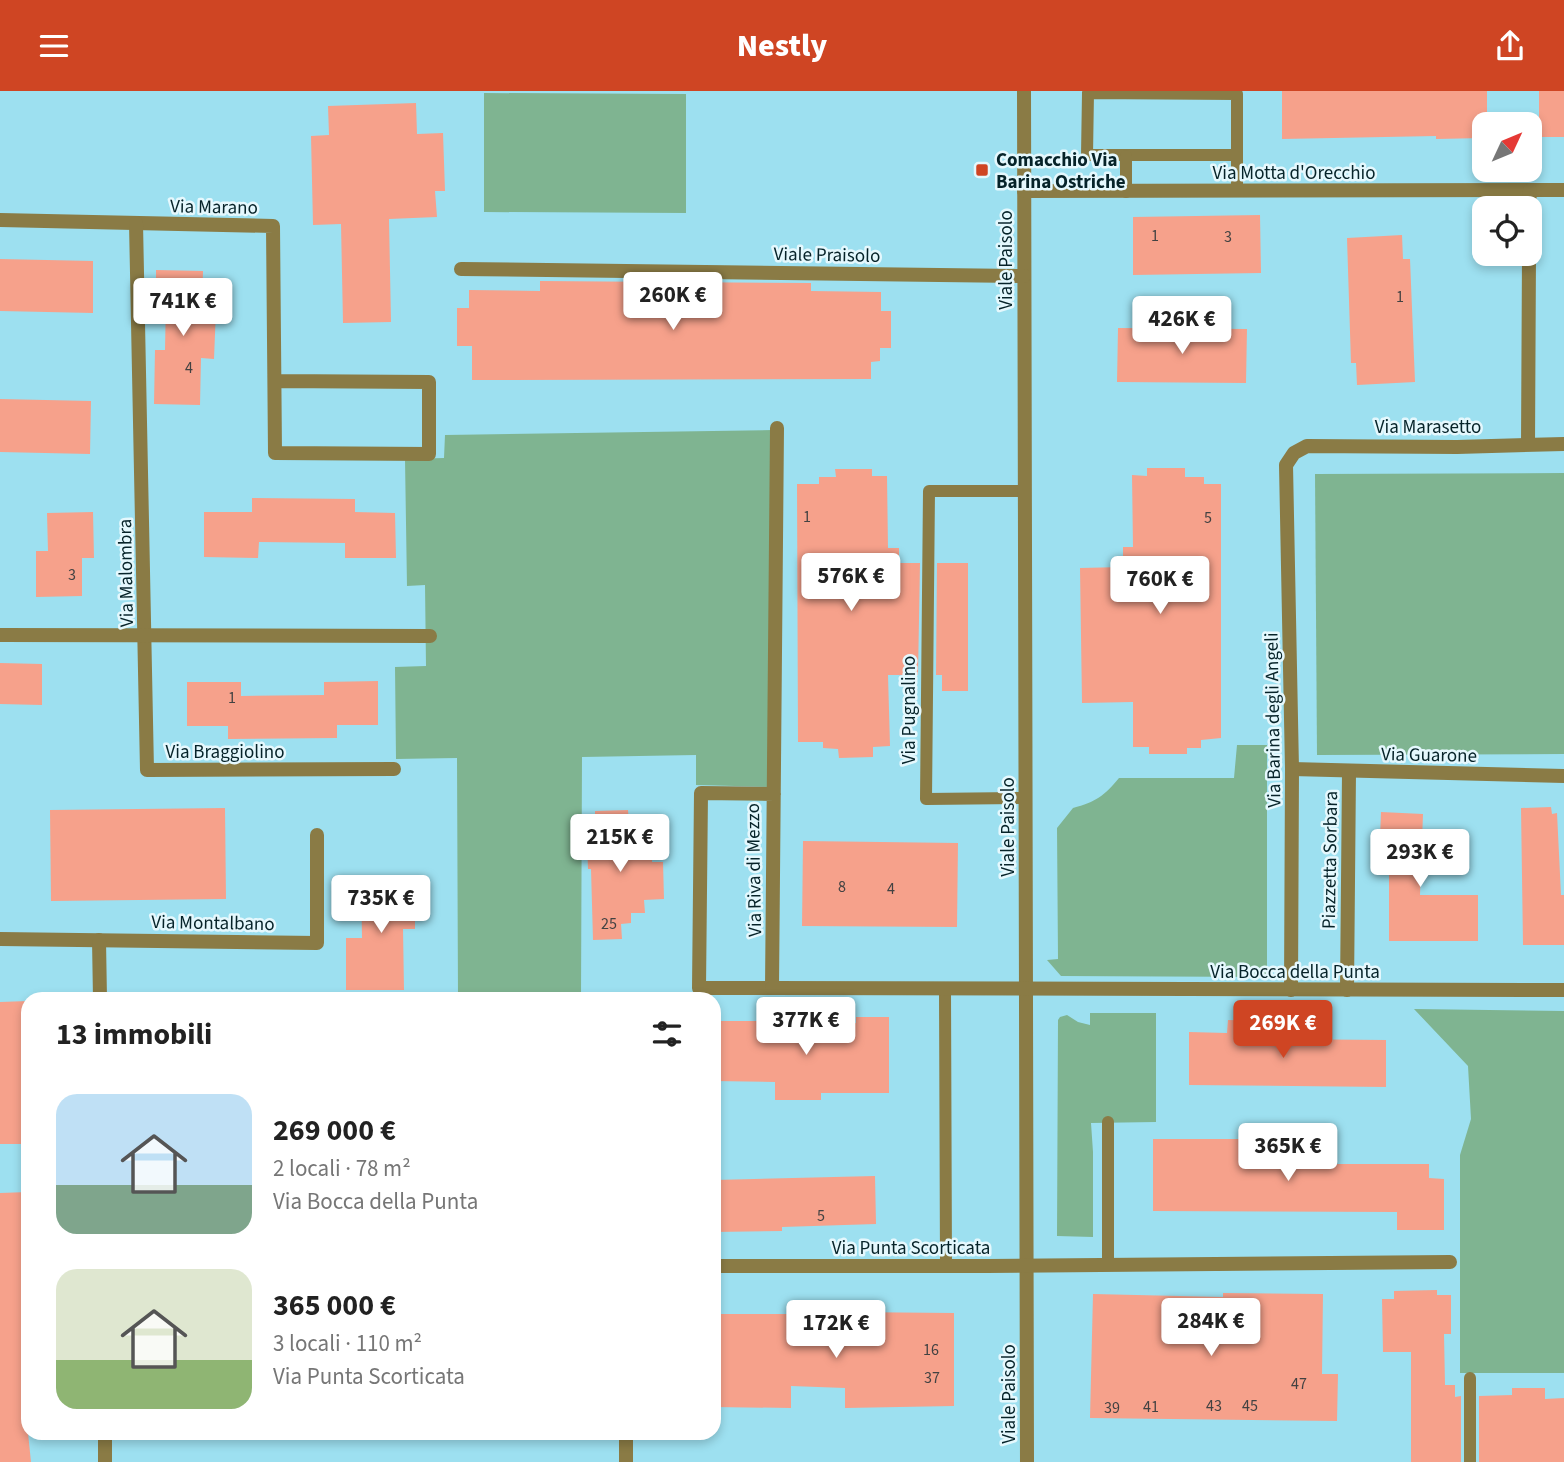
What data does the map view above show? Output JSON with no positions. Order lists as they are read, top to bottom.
{
  "streets": {
    "street": [
      "Via Motta d'Orecchio",
      "Via Marano",
      "Viale Praisolo",
      "Viale Paisolo",
      "Via Marasetto",
      "Via Malombra",
      "Via Barina degli Angeli",
      "Via Braggiolino",
      "Via Guarone",
      "Piazzetta Sorbara",
      "Via Riva di Mezzo",
      "Via Montalbano",
      "Via Bocca della Punta",
      "Via Punta Scorticata"
    ],
    "lane": ["Via Pugnalino"]
  },
  "crossings": [
    ["Via Motta d'Orecchio", "Viale Paisolo"],
    ["Via Marano", "Via Malombra"],
    ["Viale Praisolo", "Viale Paisolo"],
    ["Viale Paisolo", "Via Pugnalino"],
    ["Viale Paisolo", "Via Riva di Mezzo"],
    ["Viale Paisolo", "Via Bocca della Punta"],
    ["Viale Paisolo", "Via Punta Scorticata"],
    ["Via Marasetto", "Via Barina degli Angeli"],
    ["Via Malombra", "Via Braggiolino"],
    ["Via Barina degli Angeli", "Via Guarone"],
    ["Via Barina degli Angeli", "Via Bocca della Punta"],
    ["Via Guarone", "Piazzetta Sorbara"],
    ["Piazzetta Sorbara", "Via Bocca della Punta"],
    ["Via Riva di Mezzo", "Via Bocca della Punta"]
  ],
  "places": {
    "transit": ["Comacchio Via Barina Ostriche"]
  },
  "house_numbers": [
    "1",
    "3",
    "1",
    "4",
    "1",
    "5",
    "3",
    "1",
    "8",
    "4",
    "25",
    "5",
    "16",
    "37",
    "47",
    "43",
    "45",
    "41",
    "39"
  ],
  "north": "top right",
  "page": {
    "header": "Nestly",
    "price": [
      "260K €",
      "741K €",
      "426K €",
      "576K €",
      "760K €",
      "215K €",
      "293K €",
      "735K €",
      "377K €",
      "269K €",
      "365K €",
      "284K €",
      "172K €"
    ],
    "heading": "13 immobili",
    "list": [
      {
        "name": "269 000 €",
        "note": "2 locali · 78 m² · Via Bocca della Punta"
      },
      {
        "name": "365 000 €",
        "note": "3 locali · 110 m² · Via Punta Scorticata"
      }
    ]
  }
}
